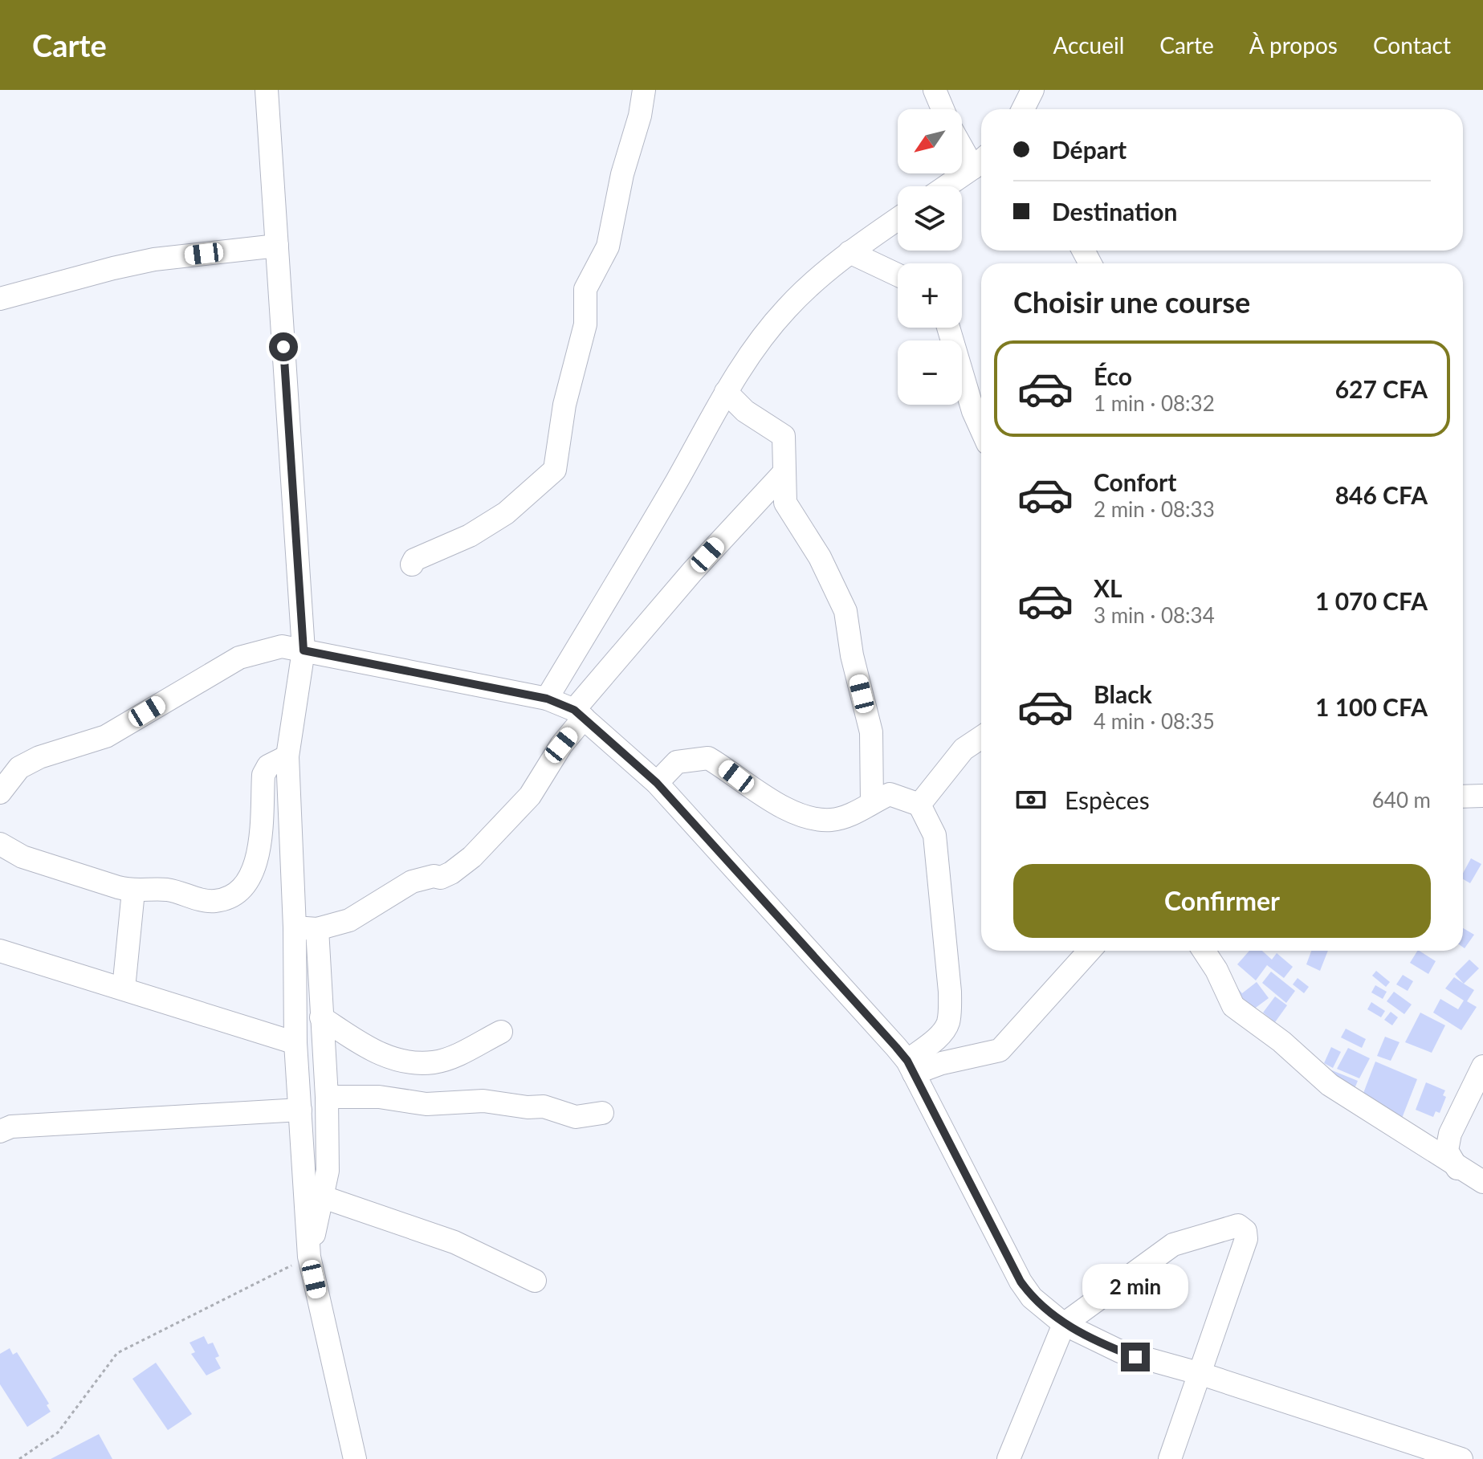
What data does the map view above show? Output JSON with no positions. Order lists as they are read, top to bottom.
{
  "north": "bottom left",
  "page": {
    "header": "Carte",
    "nav": [
      "Accueil",
      "Carte",
      "À propos",
      "Contact"
    ],
    "map_buttons": ["+", "−"],
    "banner": ["Départ", "Destination"],
    "heading": "Choisir une course",
    "list": [
      {
        "name": "Éco",
        "note": "1 min · 08:32",
        "value": "627 CFA"
      },
      {
        "name": "Confort",
        "note": "2 min · 08:33",
        "value": "846 CFA"
      },
      {
        "name": "XL",
        "note": "3 min · 08:34",
        "value": "1 070 CFA"
      },
      {
        "name": "Black",
        "note": "4 min · 08:35",
        "value": "1 100 CFA"
      }
    ],
    "pay": ["Espèces", "640 m"],
    "buttons": "Confirmer",
    "bubble": "2 min"
  }
}
